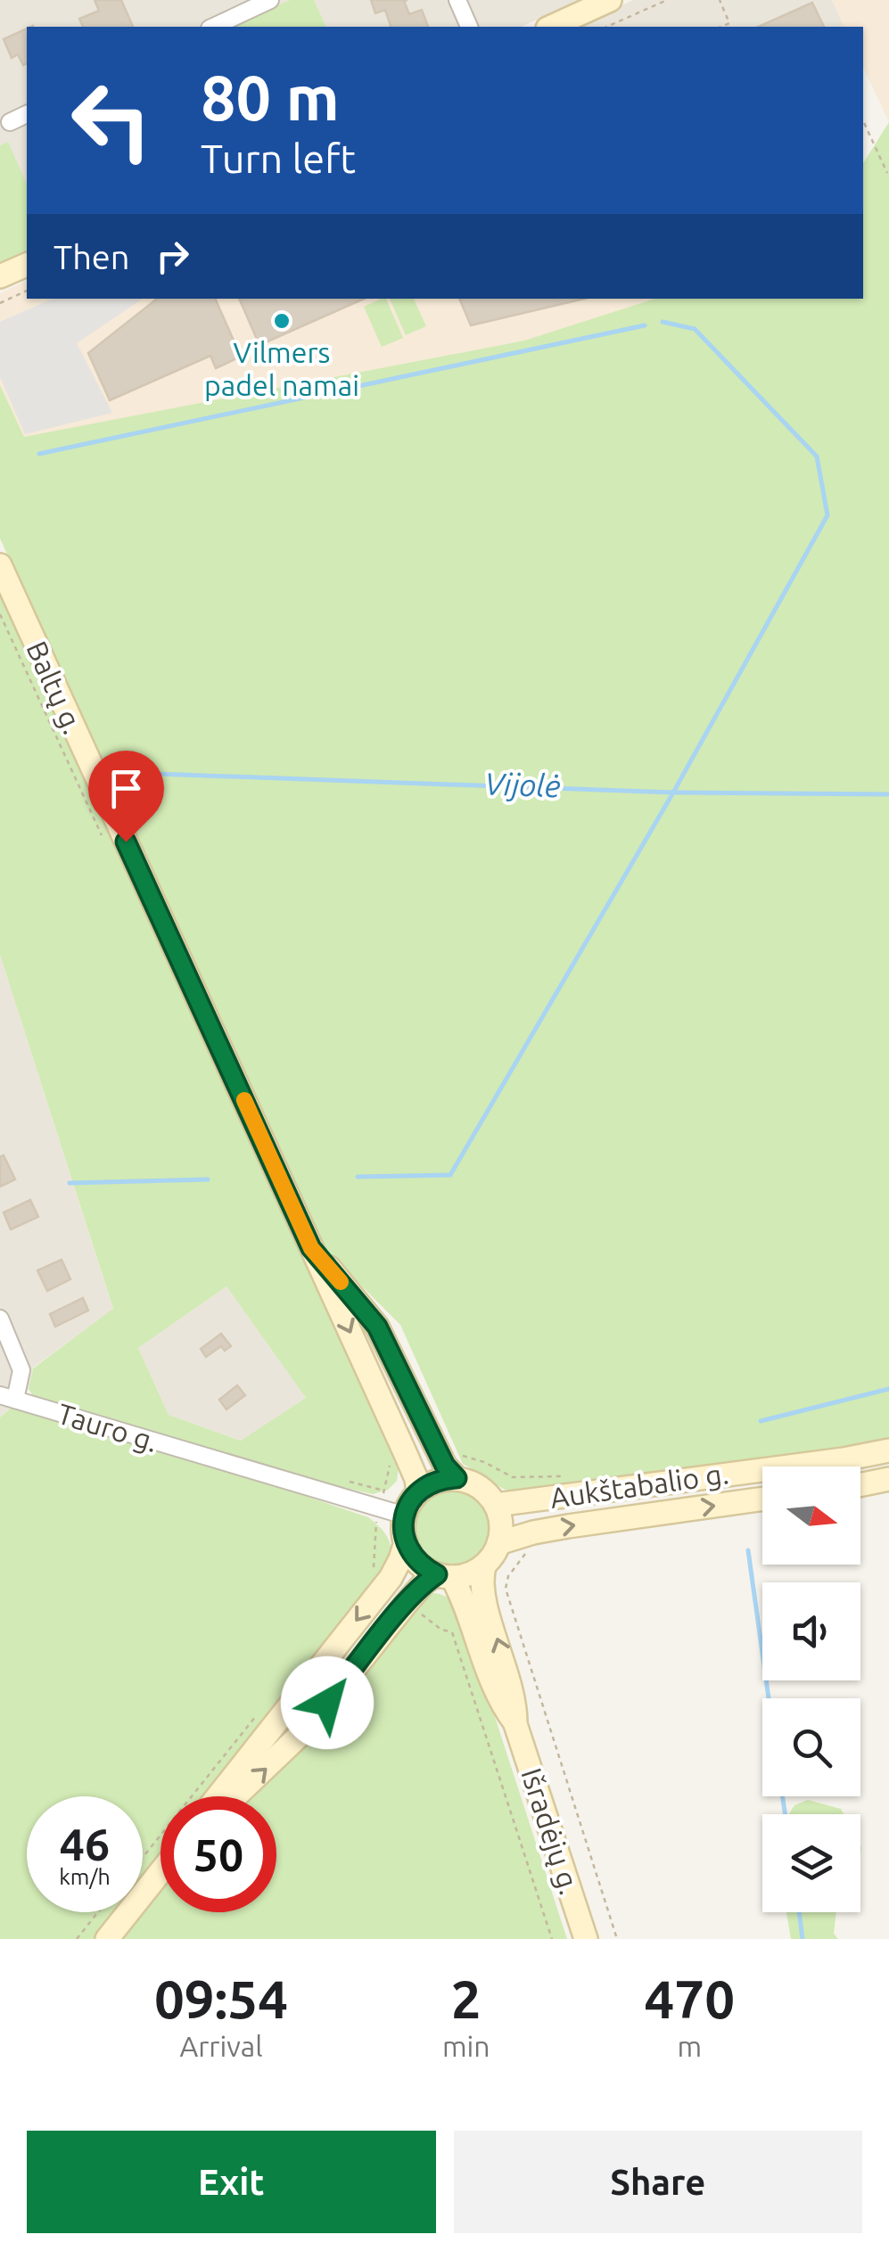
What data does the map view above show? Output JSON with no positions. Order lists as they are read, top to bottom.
{
  "streets": {
    "main road": ["Baltų g.", "Aukštabalio g.", "Išradėjų g."],
    "street": ["Tauro g."]
  },
  "crossings": [
    ["Baltų g.", "Tauro g."],
    ["Baltų g.", "Aukštabalio g."],
    ["Baltų g.", "Išradėjų g."],
    ["Tauro g.", "Aukštabalio g."],
    ["Tauro g.", "Išradėjų g."],
    ["Aukštabalio g.", "Išradėjų g."]
  ],
  "water": ["Vijolė"],
  "places": ["Vilmers padel namai"],
  "north": "right",
  "page": {
    "turn": ["80 m", "Turn left"],
    "then": "Then",
    "speed": "46 km/h",
    "limit": "50",
    "eta": [
      "09:54",
      "Arrival",
      "2",
      "min",
      "470",
      "m"
    ],
    "buttons": ["Exit", "Share"]
  }
}
